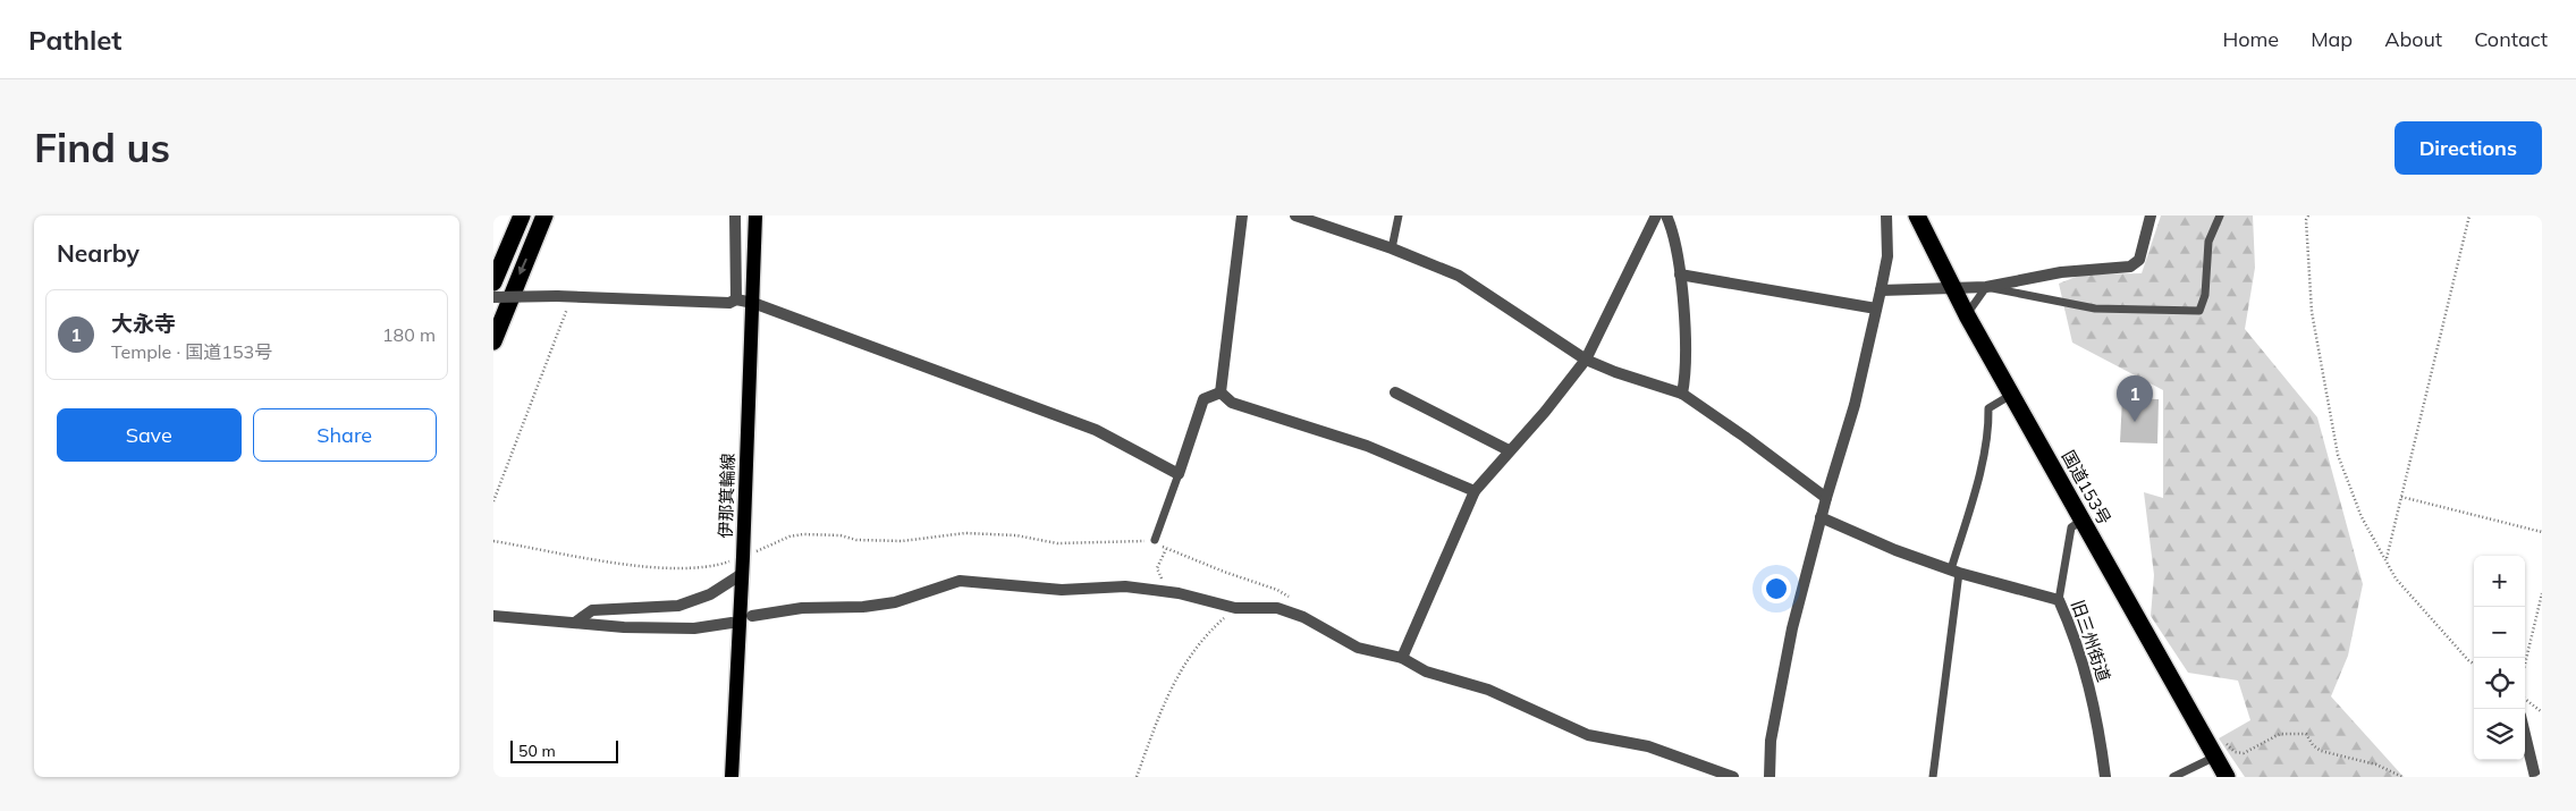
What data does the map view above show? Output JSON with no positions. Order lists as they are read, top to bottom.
{
  "streets": {
    "highway": ["国道153号"],
    "main road": ["伊那箕輪線"],
    "street": ["旧三州街道"]
  },
  "crossings": [
    ["国道153号", "旧三州街道"]
  ],
  "scale_bar": "50 m",
  "page": {
    "header": "Pathlet",
    "nav": [
      "Home",
      "Map",
      "About",
      "Contact"
    ],
    "buttons": [
      "Directions",
      ["Save", "Share"]
    ],
    "title": "Find us",
    "heading": "Nearby",
    "list": [
      {
        "mark": "1",
        "name": "大永寺",
        "note": "Temple · 国道153号",
        "value": "180 m"
      }
    ],
    "pins": "1",
    "map_buttons": ["+", "−"],
    "scale": "50 m"
  }
}
